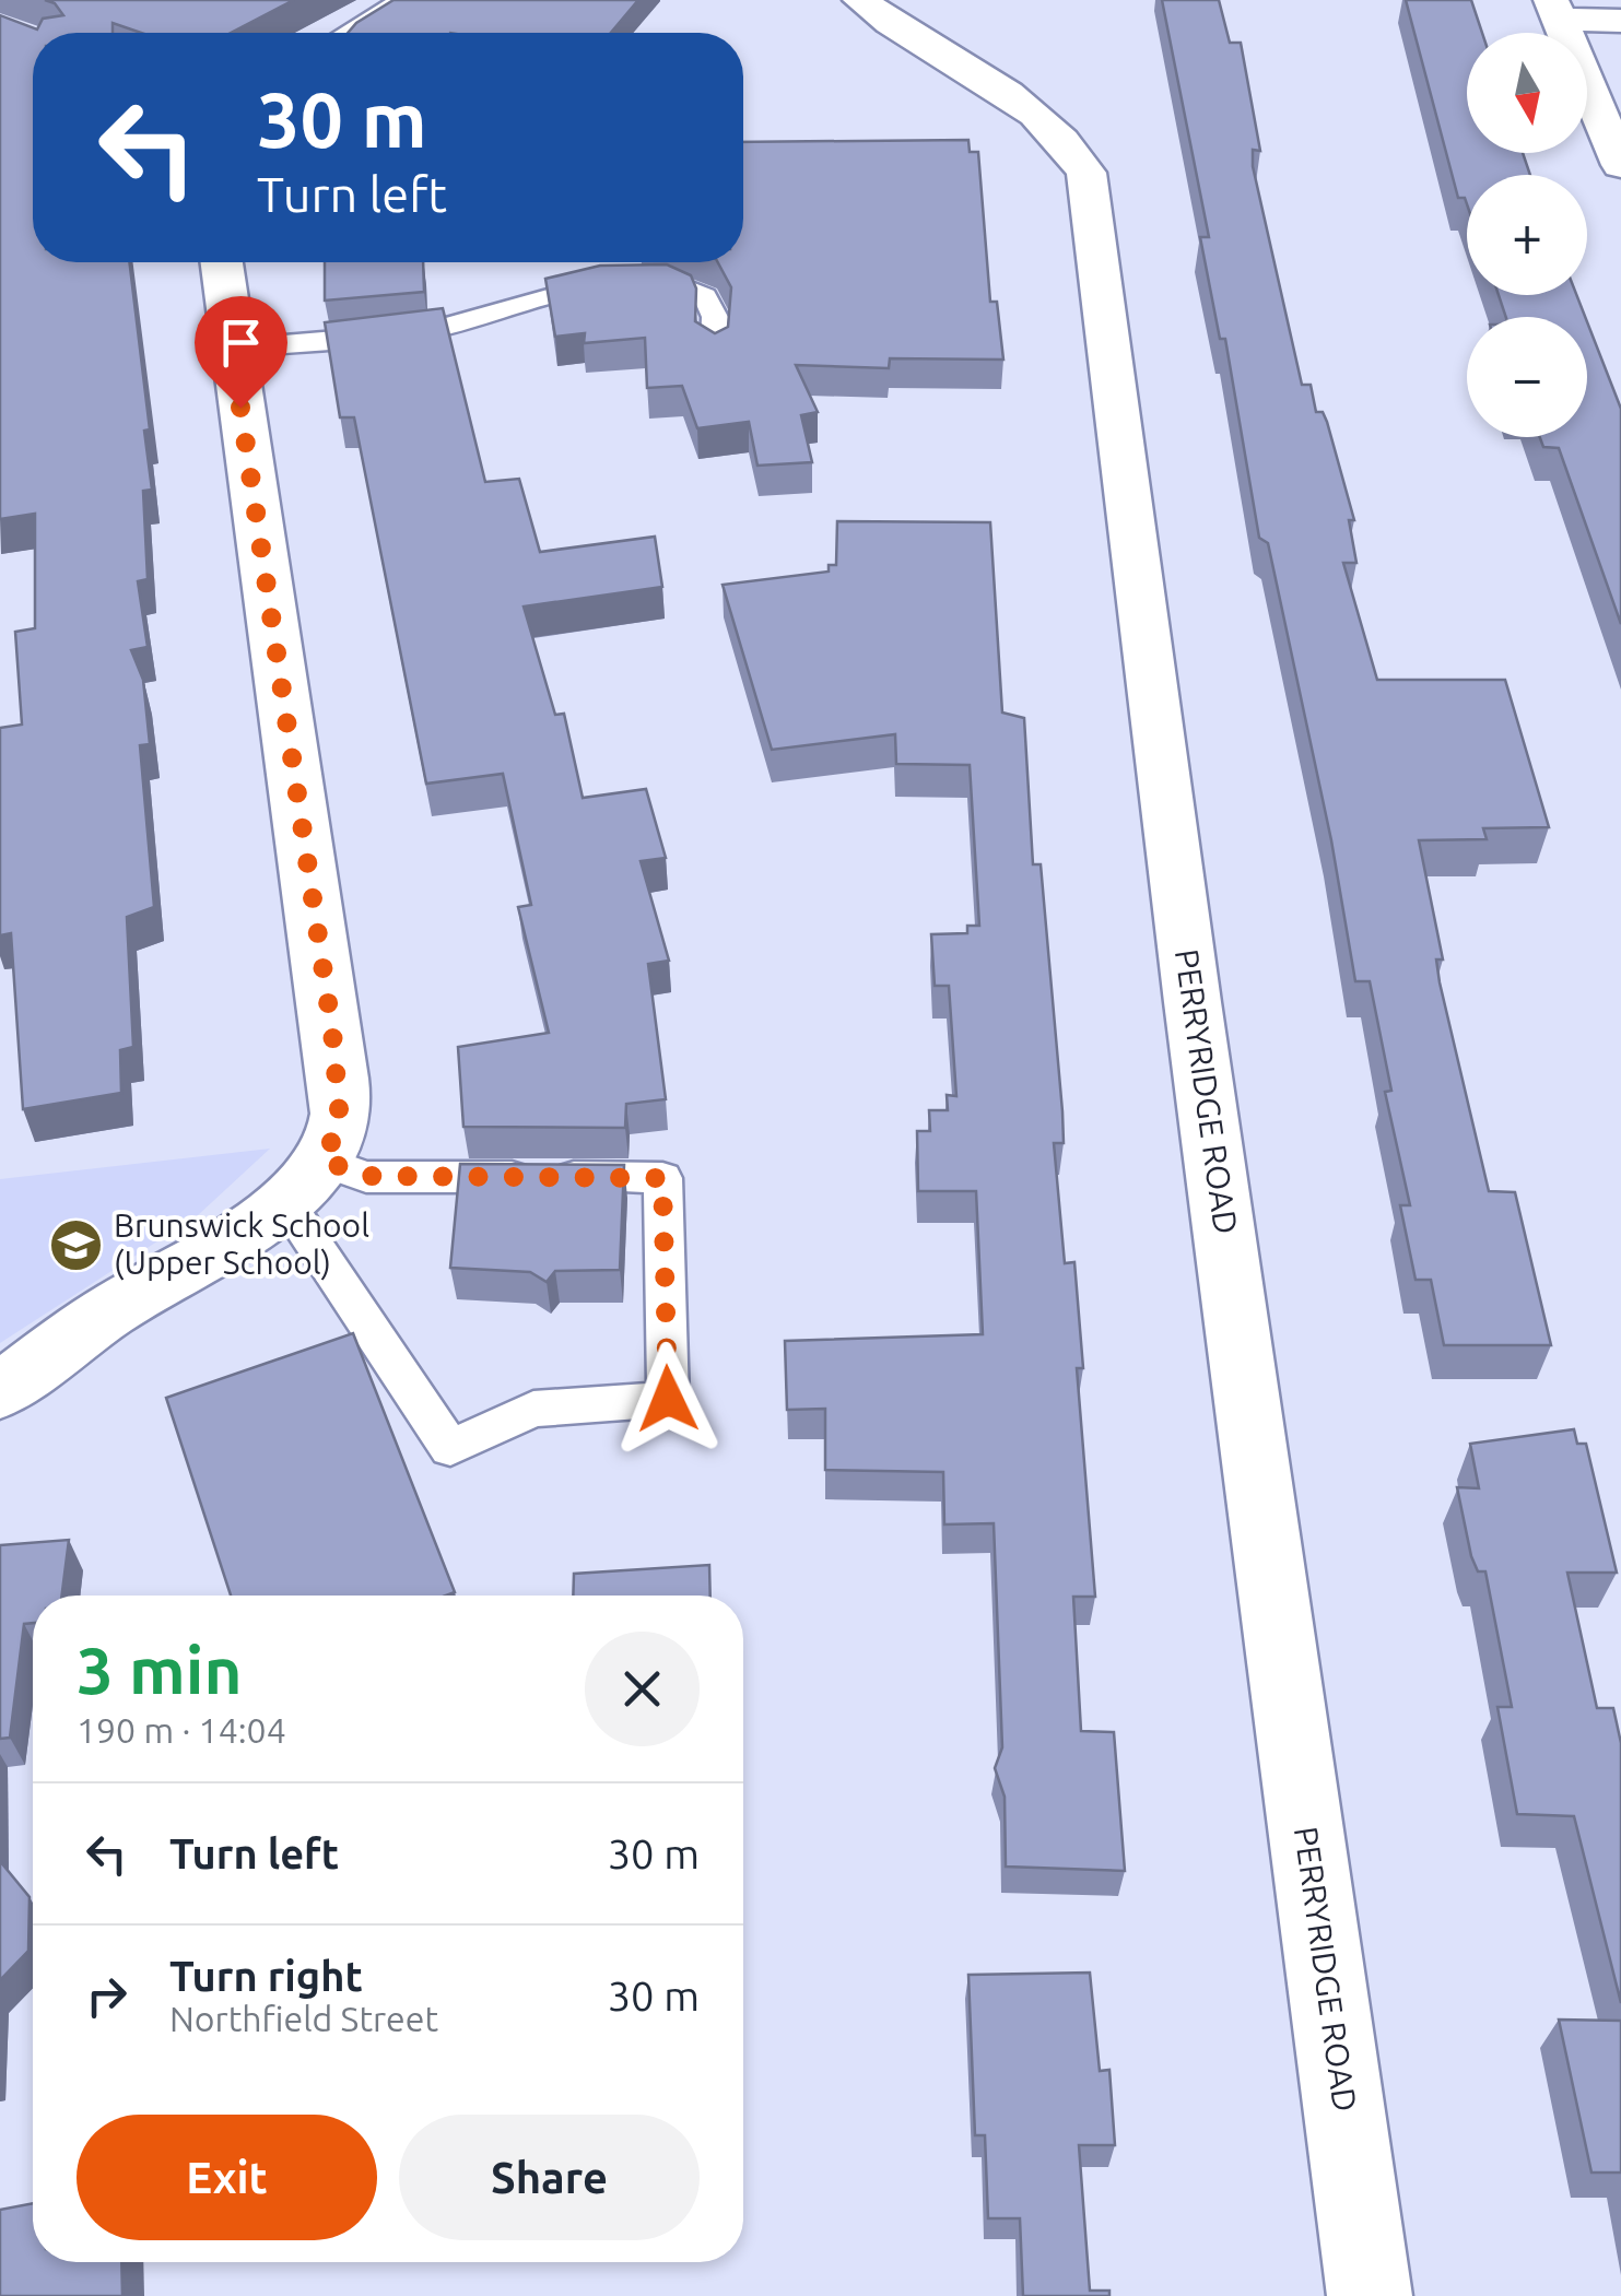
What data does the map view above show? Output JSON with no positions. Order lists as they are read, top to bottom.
{
  "streets": {
    "street": ["PERRYRIDGE ROAD"]
  },
  "places": {
    "school or university": ["Brunswick School (Upper School)"]
  },
  "north": "bottom",
  "page": {
    "map_buttons": ["+", "−"],
    "turn": ["30 m", "Turn left"],
    "heading": ["3 min", "190 m · 14:04"],
    "list": [
      {
        "name": "Turn left",
        "value": "30 m"
      },
      {
        "name": "Turn right",
        "note": "Northfield Street",
        "value": "30 m"
      }
    ],
    "buttons": ["Exit", "Share"]
  }
}
